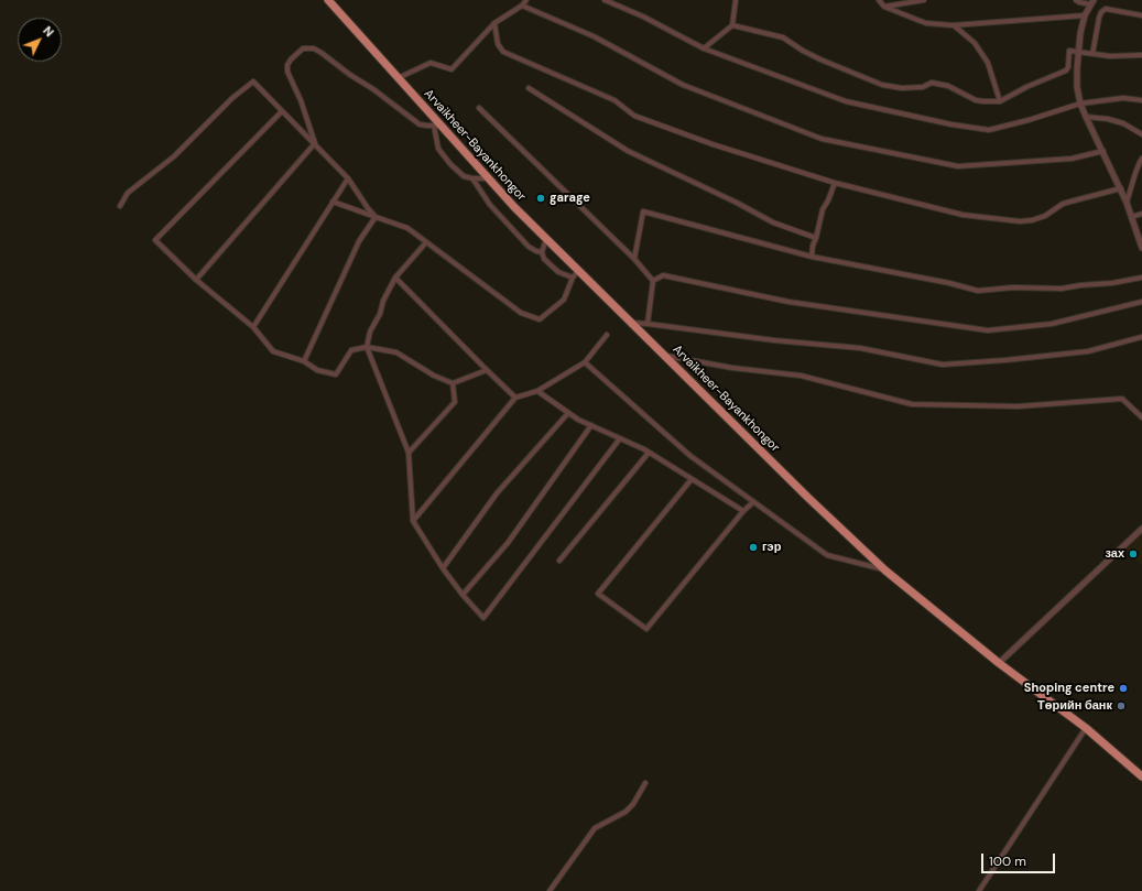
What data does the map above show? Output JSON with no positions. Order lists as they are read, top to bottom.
{
  "streets": {
    "highway": ["Arvaikheer-Bayankhongor"]
  },
  "places": [
    "garage",
    "гэр",
    "зах",
    "Shoping centre",
    "Төрийн банк"
  ],
  "scale_bar": "100 m",
  "north": "top right"
}
